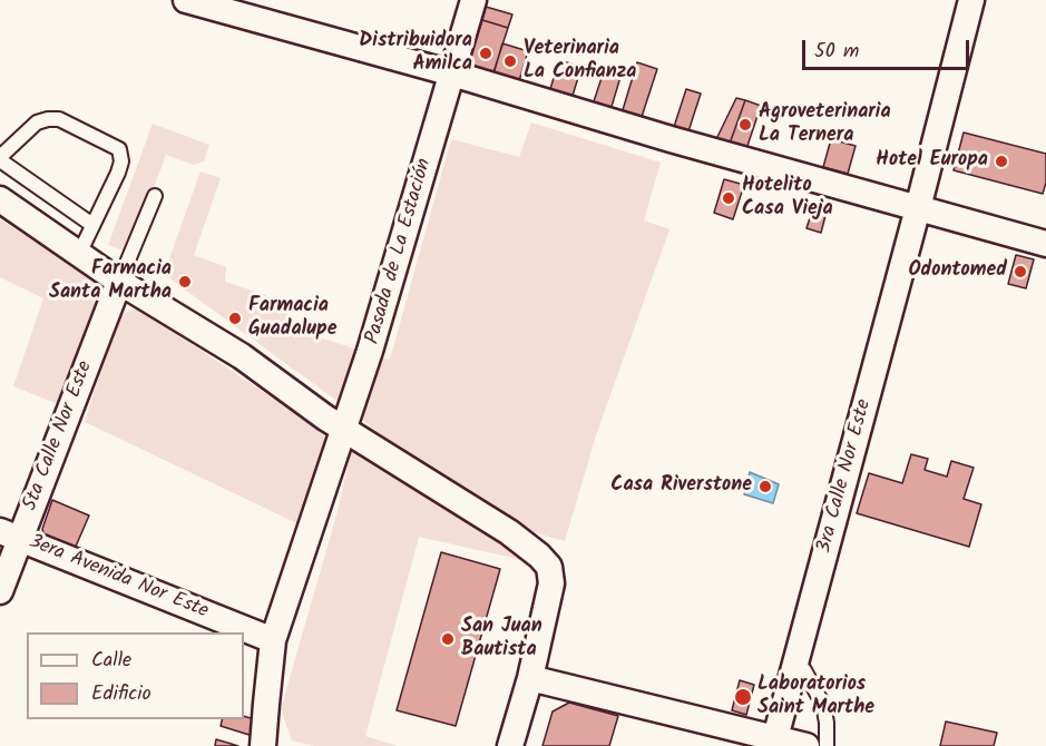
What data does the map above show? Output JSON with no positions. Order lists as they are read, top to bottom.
{
  "streets": {
    "street": [
      "Pasada de La Estación",
      "5ta Calle Nor Este",
      "3ra Calle Nor Este",
      "3era Avenida Nor Este"
    ]
  },
  "crossings": [
    ["Pasada de La Estación", "3era Avenida Nor Este"],
    ["5ta Calle Nor Este", "3era Avenida Nor Este"]
  ],
  "places": [
    "Distribuidora Amilca",
    "Veterinaria La Confianza",
    "Agroveterinaria La Ternera",
    "Hotel Europa",
    "Hotelito Casa Vieja",
    "Odontomed",
    "Farmacia Santa Martha",
    "Farmacia Guadalupe",
    "Casa Riverstone",
    "San Juan Bautista",
    "Laboratorios Saint Marthe"
  ],
  "legend": ["Calle", "Edificio"],
  "scale_bar": "50 m"
}
